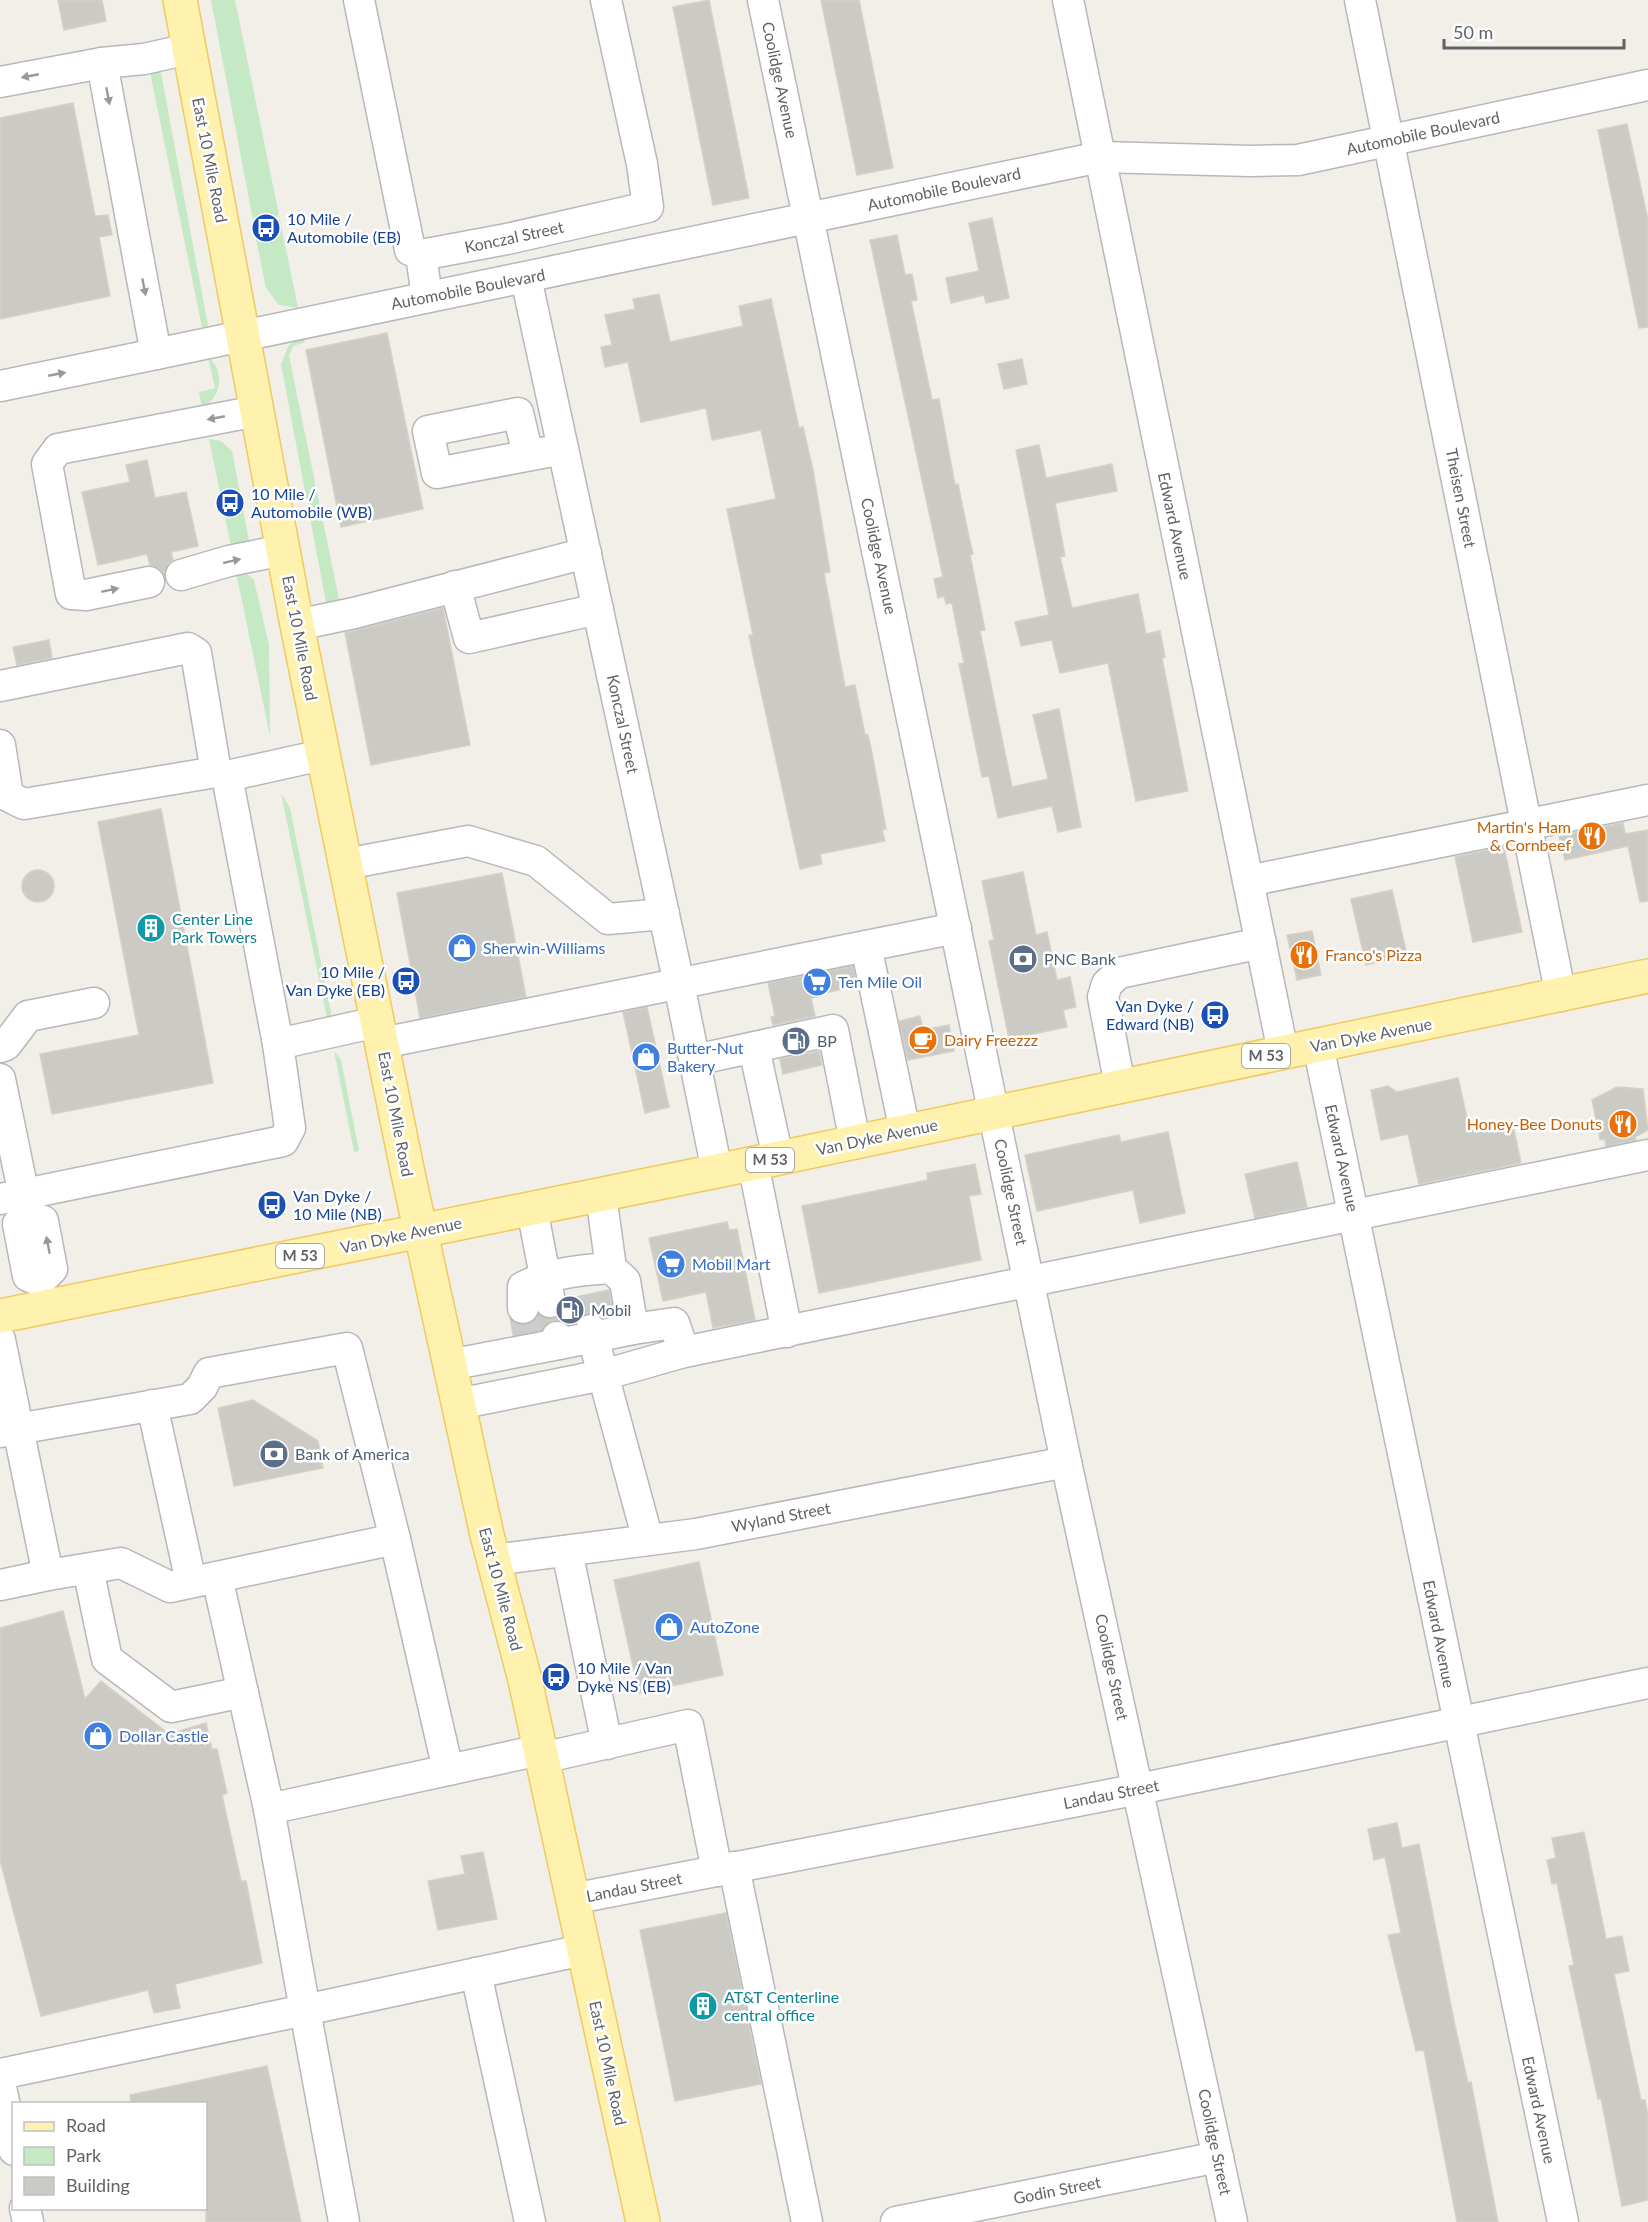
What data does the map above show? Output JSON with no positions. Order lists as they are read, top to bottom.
{
  "streets": {
    "main road": ["East 10 Mile Road", "Van Dyke Avenue", "M 53"],
    "street": [
      "Coolidge Avenue",
      "Automobile Boulevard",
      "Konczal Street",
      "Theisen Street",
      "Edward Avenue",
      "Coolidge Street",
      "Wyland Street",
      "Landau Street",
      "Godin Street"
    ]
  },
  "crossings": [
    ["Coolidge Avenue", "Automobile Boulevard"],
    ["Coolidge Avenue", "Van Dyke Avenue"],
    ["Coolidge Avenue", "Coolidge Street"],
    ["Automobile Boulevard", "East 10 Mile Road"],
    ["Automobile Boulevard", "Konczal Street"],
    ["Automobile Boulevard", "Theisen Street"],
    ["Automobile Boulevard", "Edward Avenue"],
    ["East 10 Mile Road", "Van Dyke Avenue"],
    ["East 10 Mile Road", "Wyland Street"],
    ["East 10 Mile Road", "Landau Street"],
    ["Konczal Street", "Van Dyke Avenue"],
    ["Theisen Street", "Van Dyke Avenue"],
    ["Edward Avenue", "Van Dyke Avenue"],
    ["Edward Avenue", "Landau Street"],
    ["Van Dyke Avenue", "Coolidge Street"],
    ["Coolidge Street", "Wyland Street"],
    ["Coolidge Street", "Landau Street"],
    ["Coolidge Street", "Godin Street"]
  ],
  "places": {
    "bus stop": [
      "10 Mile / Automobile (EB)",
      "10 Mile / Automobile (WB)",
      "10 Mile / Van Dyke (EB)",
      "Van Dyke / Edward (NB)",
      "Van Dyke / 10 Mile (NB)",
      "10 Mile / Van Dyke NS (EB)"
    ],
    "restaurant": ["Martin's Ham & Cornbeef", "Franco's Pizza", "Honey-Bee Donuts"],
    "building": ["Center Line Park Towers", "AT&T Centerline central office"],
    "shop": [
      "Sherwin-Williams",
      "Butter-Nut Bakery",
      "AutoZone",
      "Dollar Castle"
    ],
    "bank": ["PNC Bank", "Bank of America"],
    "supermarket": ["Ten Mile Oil", "Mobil Mart"],
    "cafe": ["Dairy Freezzz"],
    "fuel station": ["BP", "Mobil"]
  },
  "legend": ["Road", "Park", "Building"],
  "scale_bar": "50 m"
}
